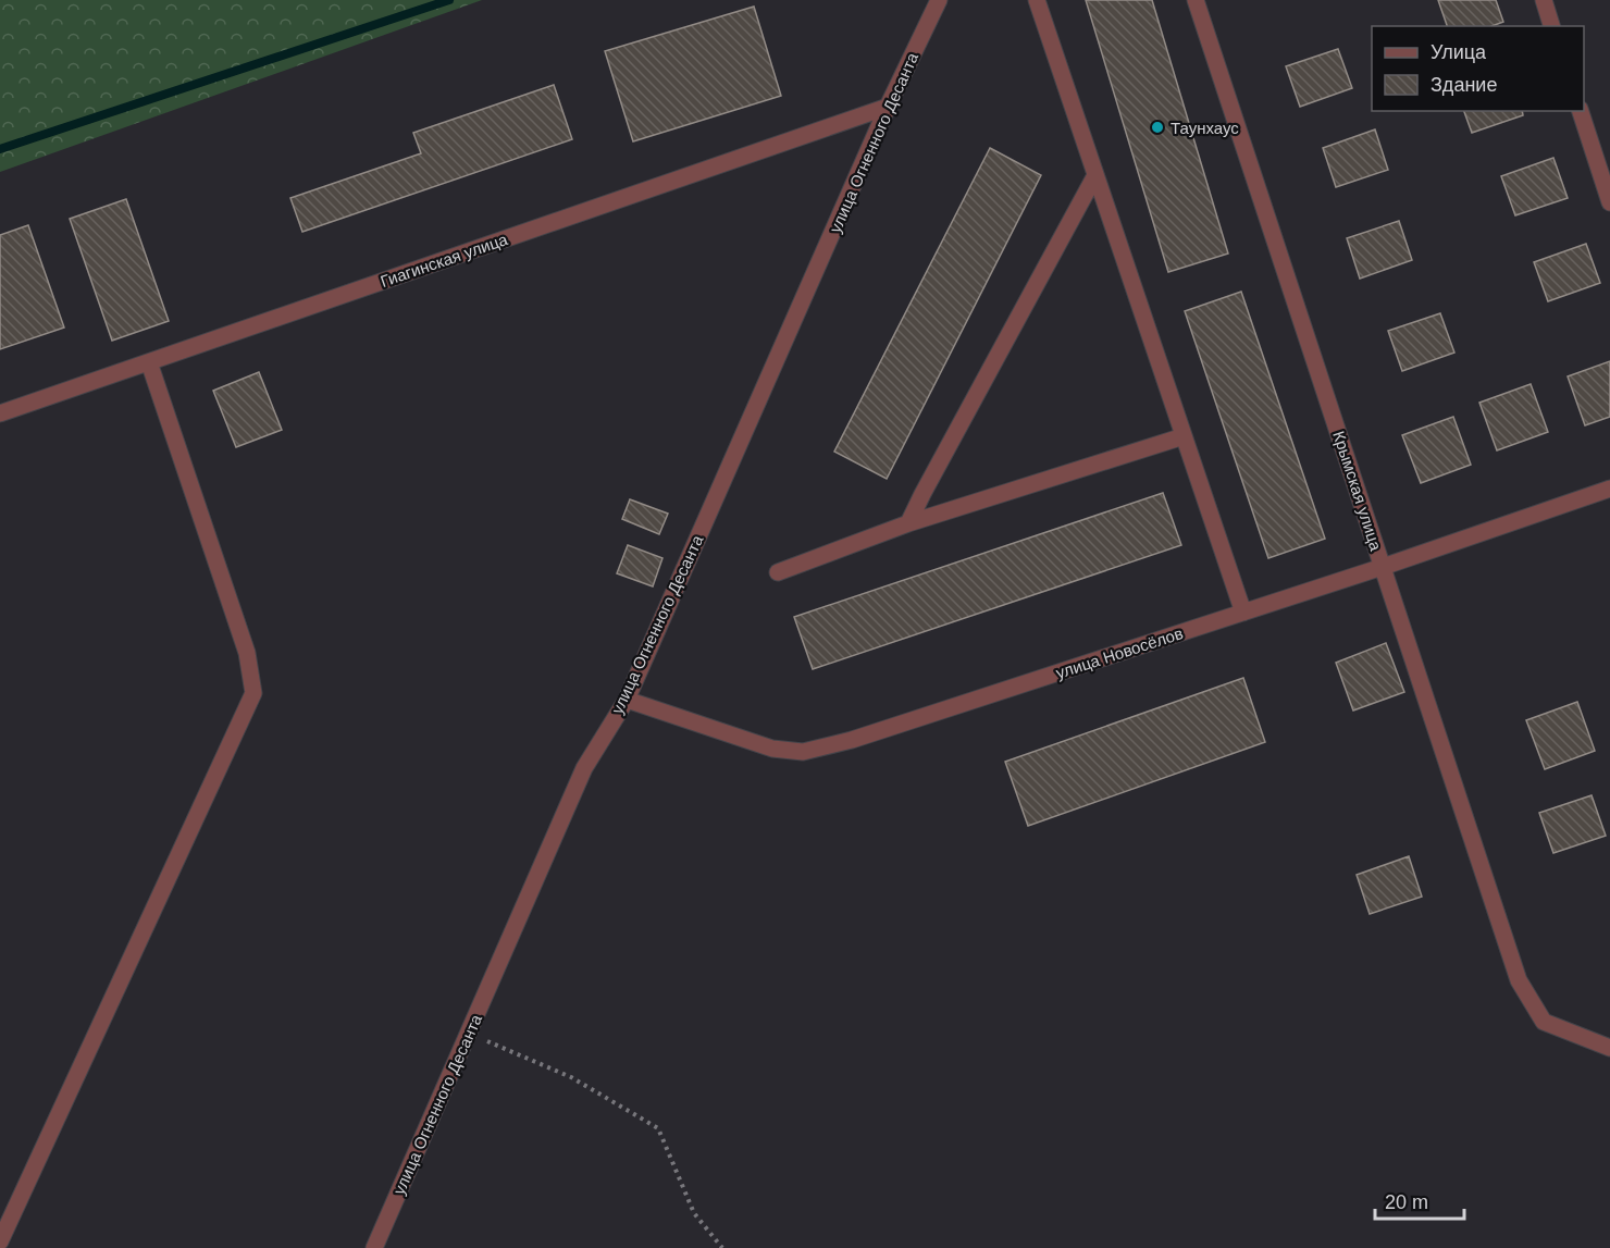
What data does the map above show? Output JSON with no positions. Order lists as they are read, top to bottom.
{
  "streets": {
    "street": [
      "улица Огненного Десанта",
      "Гиагинская улица",
      "Крымская улица",
      "улица Новосёлов"
    ]
  },
  "crossings": [
    ["улица Огненного Десанта", "Гиагинская улица"],
    ["улица Огненного Десанта", "улица Новосёлов"],
    ["Крымская улица", "улица Новосёлов"]
  ],
  "places": ["Таунхаус"],
  "legend": ["Улица", "Здание"],
  "scale_bar": "20 m"
}
